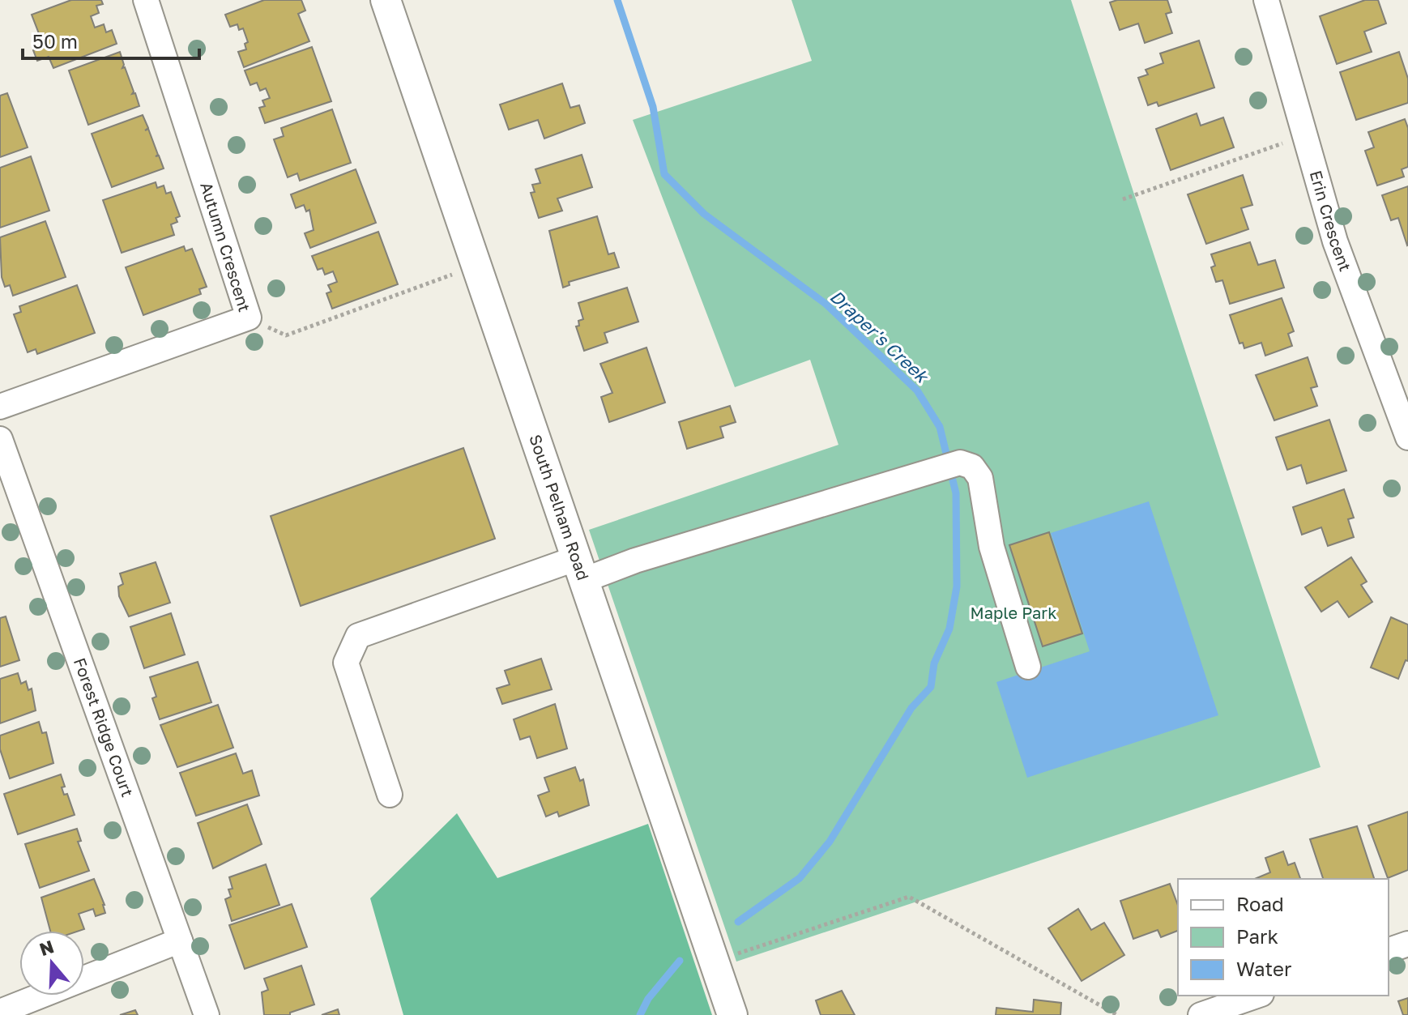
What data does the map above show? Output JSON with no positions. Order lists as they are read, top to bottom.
{
  "streets": {
    "main road": ["South Pelham Road"],
    "street": ["Erin Crescent", "Autumn Crescent", "Forest Ridge Court"]
  },
  "water": ["Draper's Creek"],
  "parks": ["Maple Park"],
  "legend": ["Road", "Park", "Water"],
  "scale_bar": "50 m",
  "north": "top"
}
